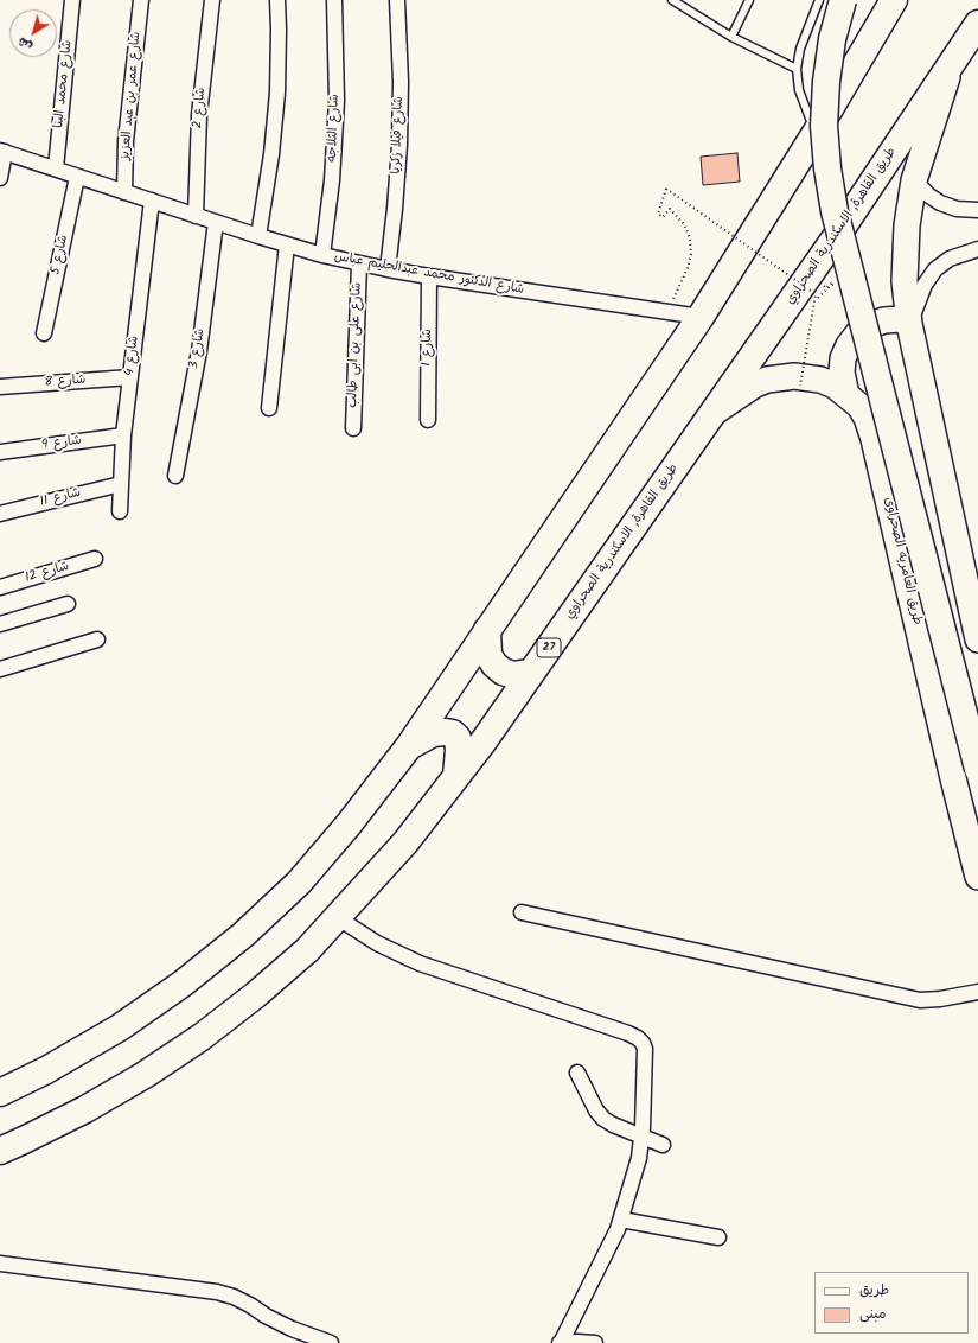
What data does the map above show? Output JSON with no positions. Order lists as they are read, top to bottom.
{
  "streets": {
    "highway": ["طريق القاهرة, الاسكندرية الصحراوي", "طريق العامريه الصحراوى", "27"],
    "street": [
      "شارع محمد البنا",
      "شارع عمر بن عبد العزيز",
      "شارع 2",
      "شارع الثلاجه",
      "شارع فيلا زكريا",
      "شارع 5",
      "شارع الدكتور محمد عبدالحليم عباس",
      "شارع على بن ابى طالب",
      "شارع 1",
      "شارع 3",
      "شارع 4",
      "شارع 8",
      "شارع 9",
      "شارع 11",
      "شارع 12"
    ]
  },
  "crossings": [
    ["شارع محمد البنا", "شارع الدكتور محمد عبدالحليم عباس"],
    ["شارع عمر بن عبد العزيز", "شارع الدكتور محمد عبدالحليم عباس"],
    ["شارع 2", "شارع الدكتور محمد عبدالحليم عباس"],
    ["شارع الثلاجه", "شارع الدكتور محمد عبدالحليم عباس"],
    ["شارع فيلا زكريا", "شارع الدكتور محمد عبدالحليم عباس"],
    ["طريق القاهرة, الاسكندرية الصحراوي", "طريق العامريه الصحراوى"],
    ["طريق القاهرة, الاسكندرية الصحراوي", "27"],
    ["شارع 5", "شارع الدكتور محمد عبدالحليم عباس"],
    ["شارع الدكتور محمد عبدالحليم عباس", "شارع على بن ابى طالب"],
    ["شارع الدكتور محمد عبدالحليم عباس", "شارع 1"],
    ["شارع الدكتور محمد عبدالحليم عباس", "شارع 3"],
    ["شارع الدكتور محمد عبدالحليم عباس", "شارع 4"],
    ["شارع 4", "شارع 8"],
    ["شارع 4", "شارع 9"],
    ["شارع 4", "شارع 11"]
  ],
  "legend": ["طريق", "مبنى"],
  "north": "bottom left"
}
